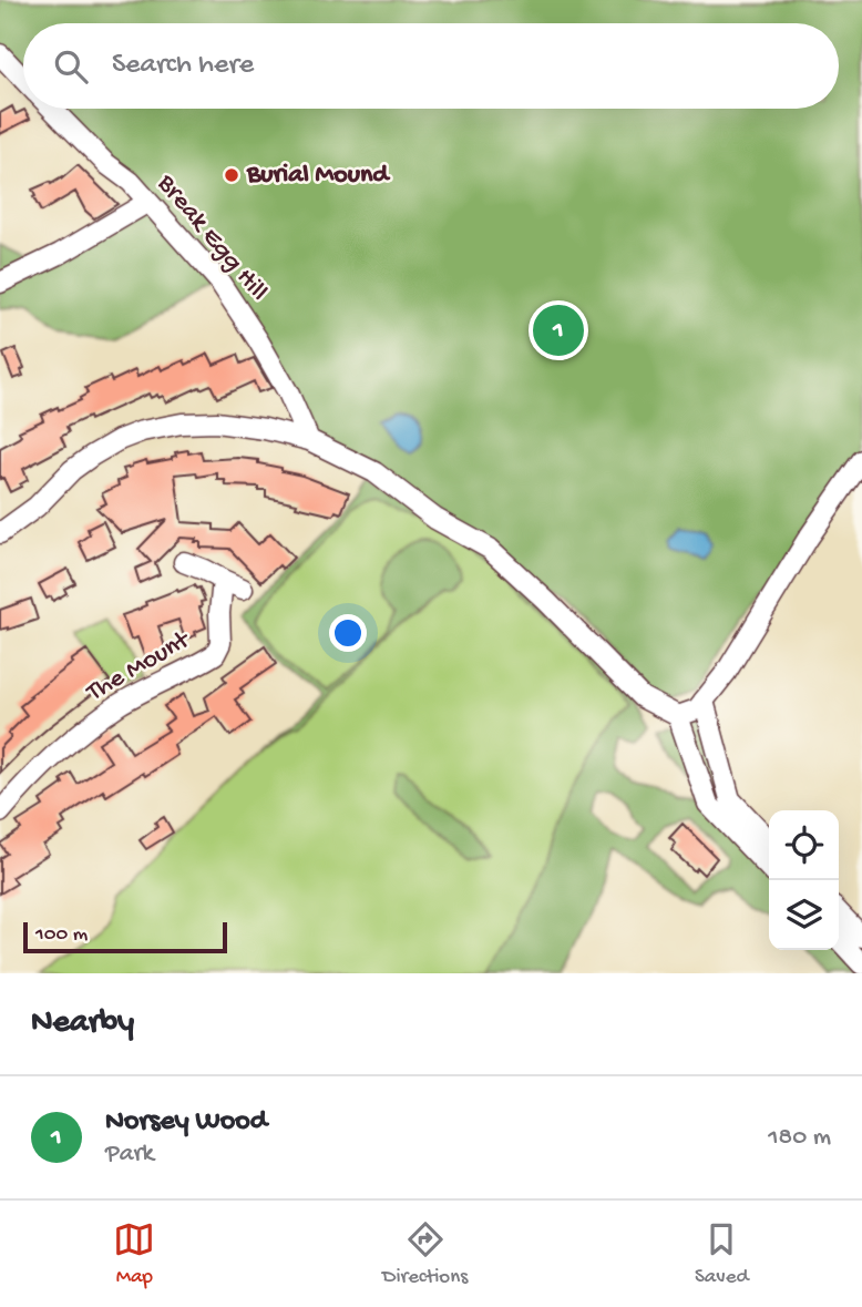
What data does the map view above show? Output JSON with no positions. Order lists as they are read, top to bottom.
{
  "streets": {
    "street": ["Break Egg Hill", "The Mount"]
  },
  "places": ["Burial Mound"],
  "scale_bar": "100 m",
  "page": {
    "search": "Search here",
    "pins": "1",
    "scale": "100 m",
    "heading": "Nearby",
    "list": [
      {
        "mark": "1",
        "name": "Norsey Wood",
        "note": "Park",
        "value": "180 m"
      }
    ],
    "nav": ["Map", "Directions", "Saved"]
  }
}
